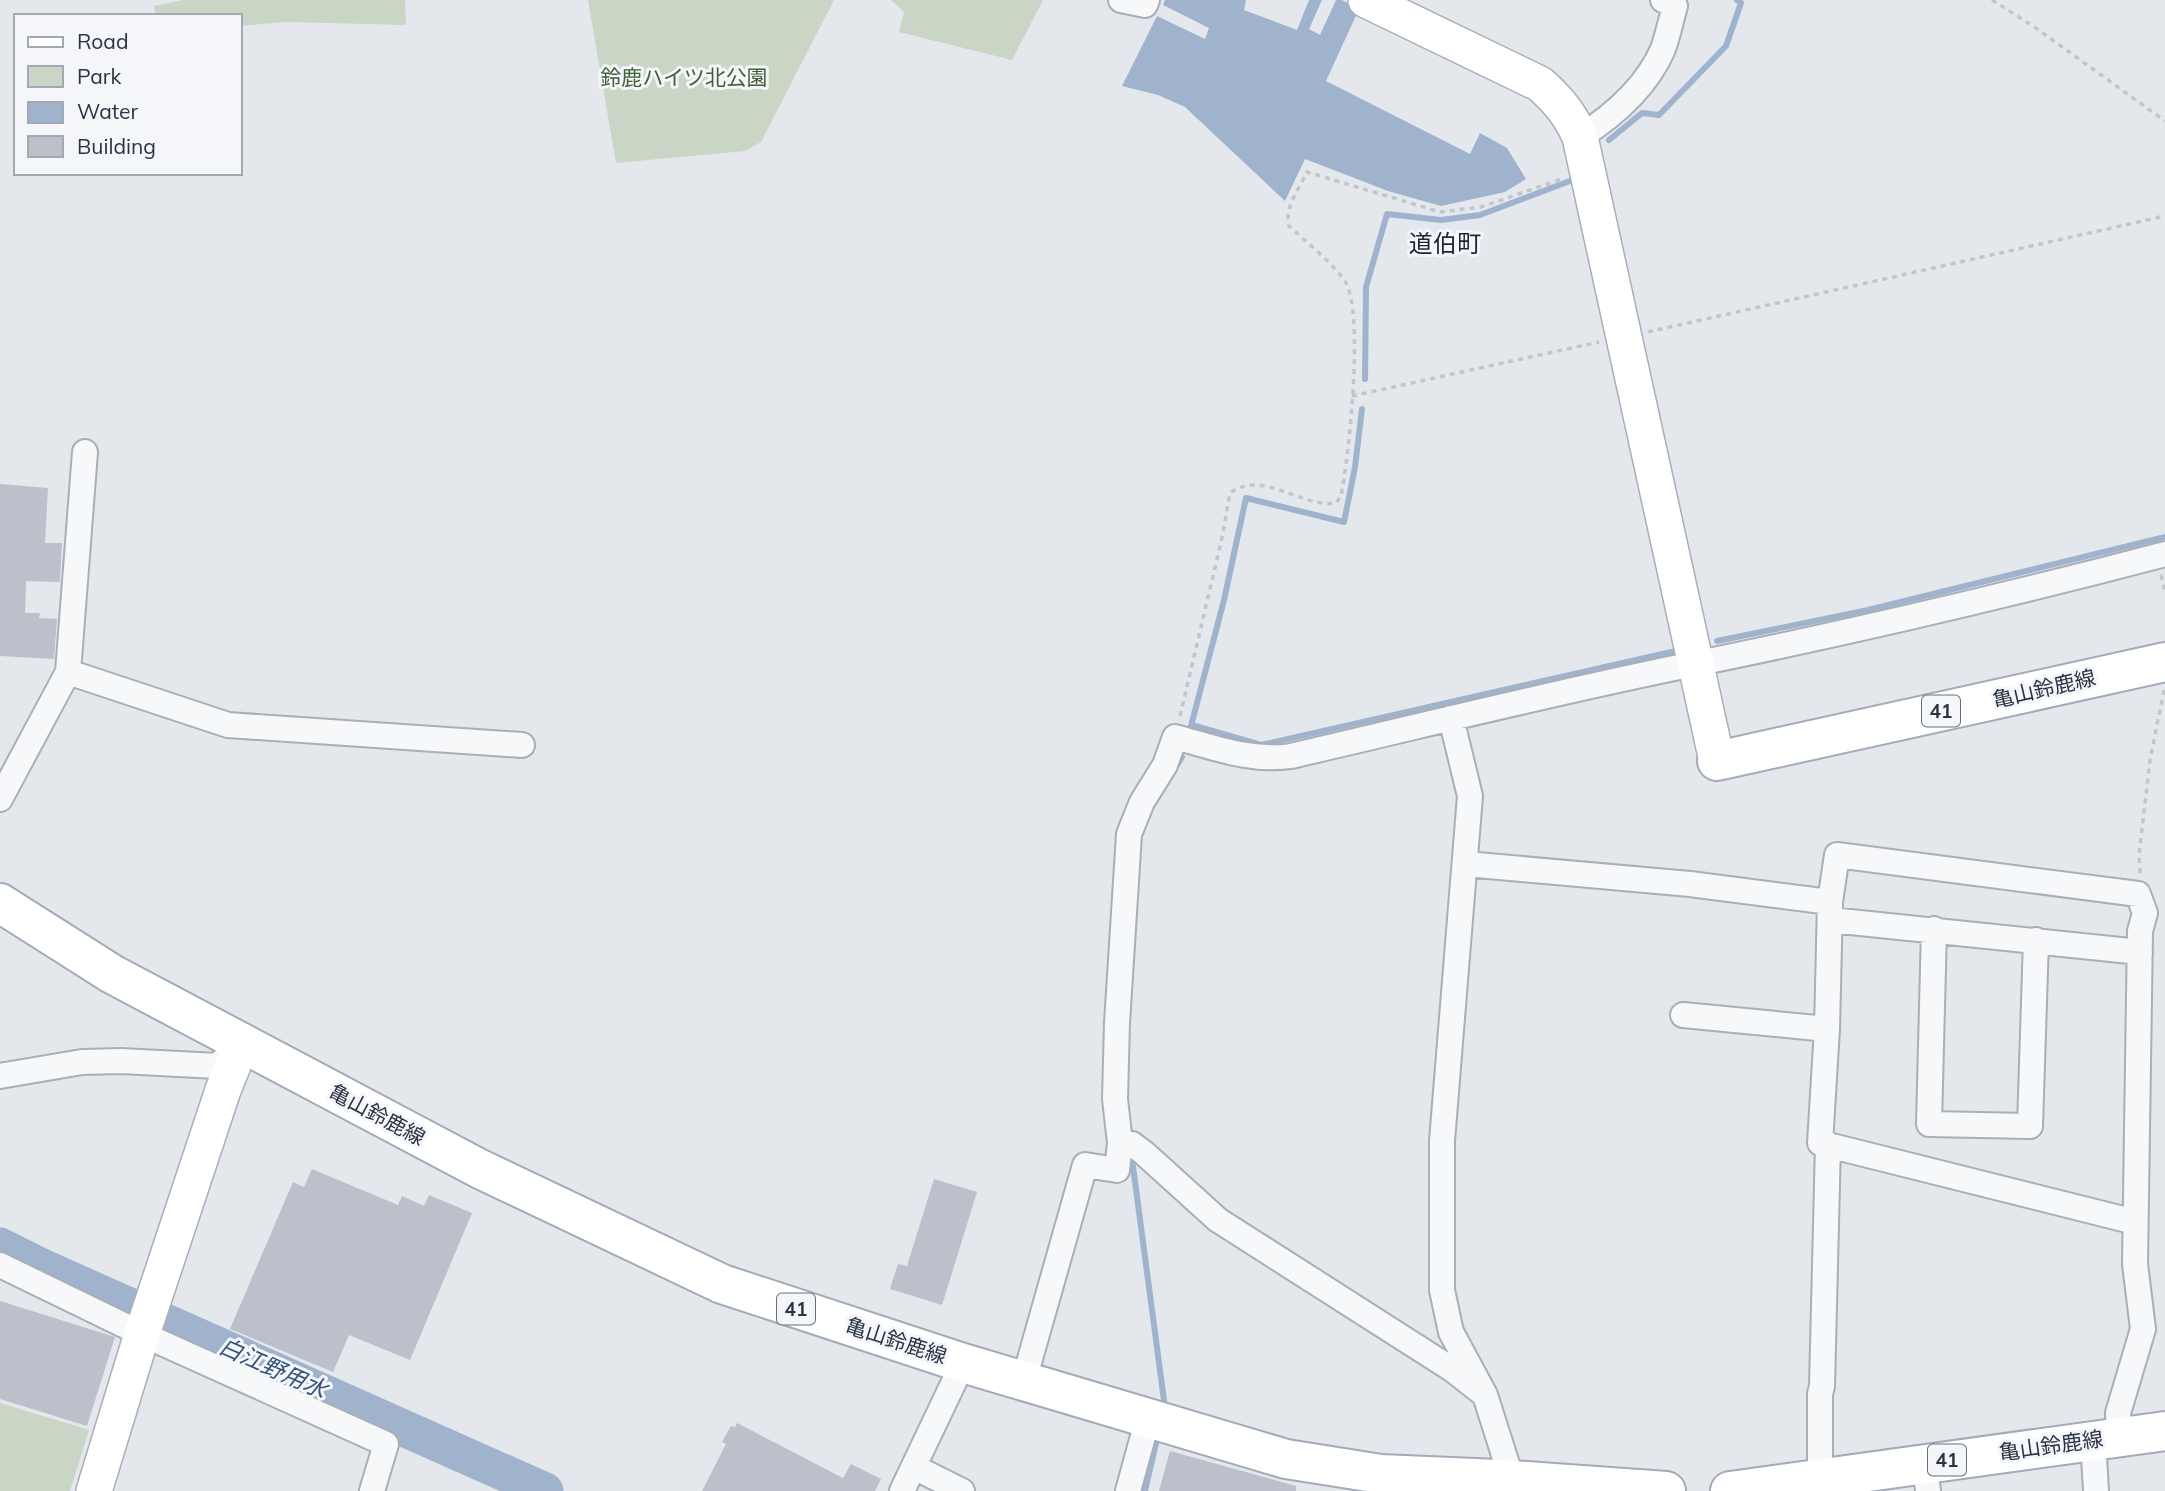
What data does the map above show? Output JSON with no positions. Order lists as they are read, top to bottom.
{
  "streets": {
    "main road": ["亀山鈴鹿線", "41"]
  },
  "districts": ["道伯町"],
  "water": ["白江野用水"],
  "parks": ["鈴鹿ハイツ北公園"],
  "legend": [
    "Road",
    "Park",
    "Water",
    "Building"
  ]
}
